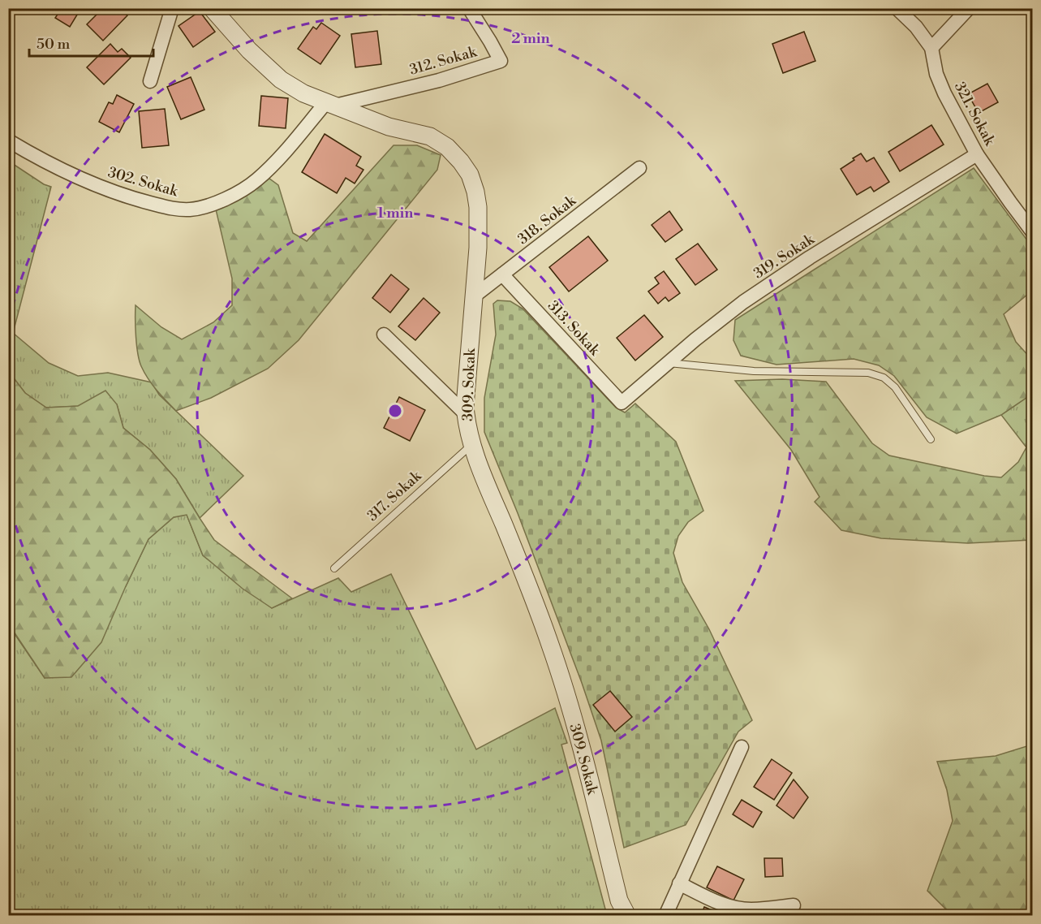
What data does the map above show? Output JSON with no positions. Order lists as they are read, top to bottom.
{
  "streets": {
    "street": [
      "312. Sokak",
      "321. Sokak",
      "302. Sokak",
      "318. Sokak",
      "319. Sokak",
      "313. Sokak",
      "309. Sokak"
    ],
    "lane": ["317. Sokak"]
  },
  "crossings": [
    ["312. Sokak", "302. Sokak"],
    ["312. Sokak", "309. Sokak"],
    ["321. Sokak", "319. Sokak"],
    ["302. Sokak", "309. Sokak"],
    ["318. Sokak", "313. Sokak"],
    ["318. Sokak", "309. Sokak"],
    ["319. Sokak", "313. Sokak"],
    ["309. Sokak", "317. Sokak"]
  ],
  "scale_bar": "50 m",
  "rings": ["2 min", "1 min"]
}
